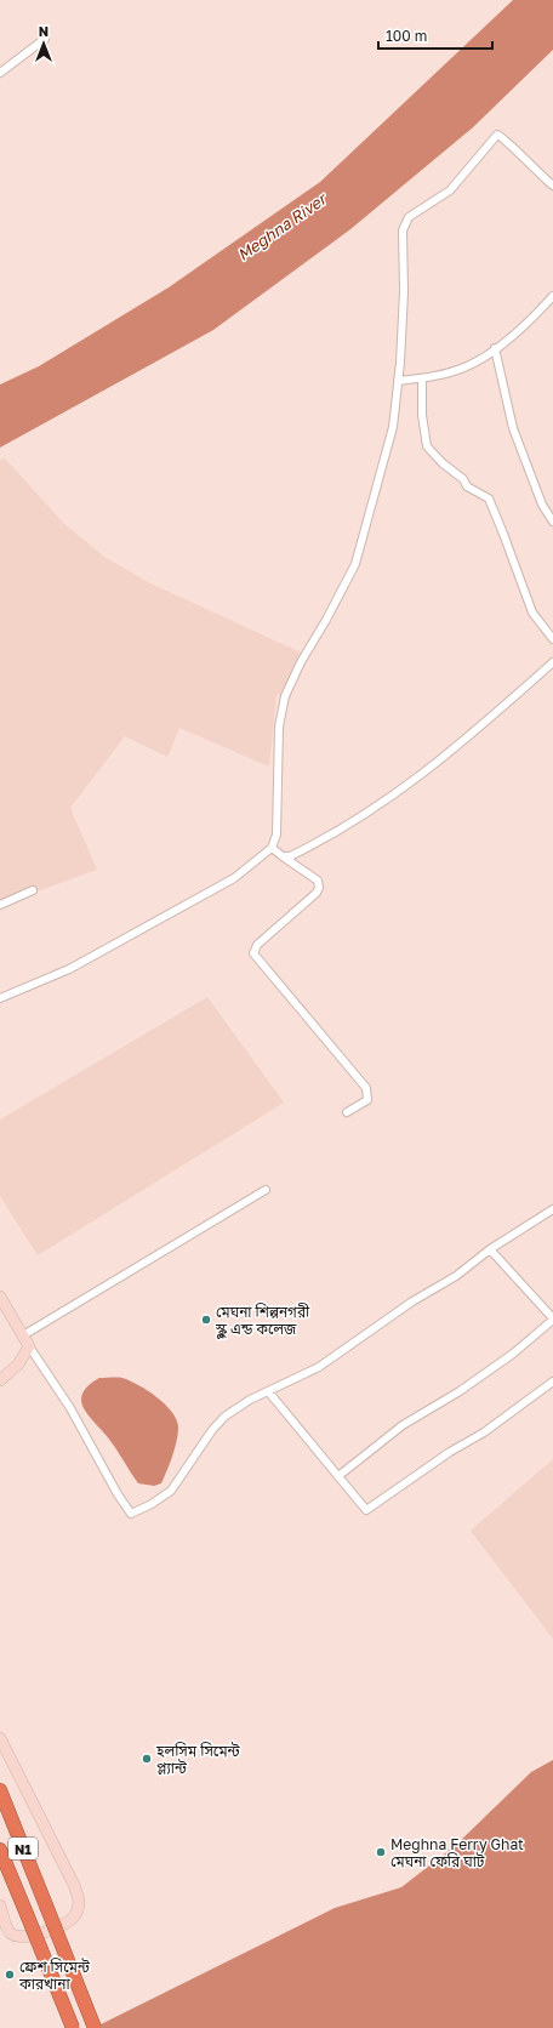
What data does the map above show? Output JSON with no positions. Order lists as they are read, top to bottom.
{
  "streets": {
    "highway": ["N1"]
  },
  "water": ["Meghna River"],
  "places": [
    "মেঘনা শিল্পনগরী স্কুল এন্ড কলেজ",
    "হলসিম সিমেন্ট প্ল্যান্ট",
    "Meghna Ferry Ghat মেঘনা ফেরি ঘাট",
    "ফ্রেশ সিমেন্ট কারখানা"
  ],
  "scale_bar": "100 m",
  "north": "top"
}
